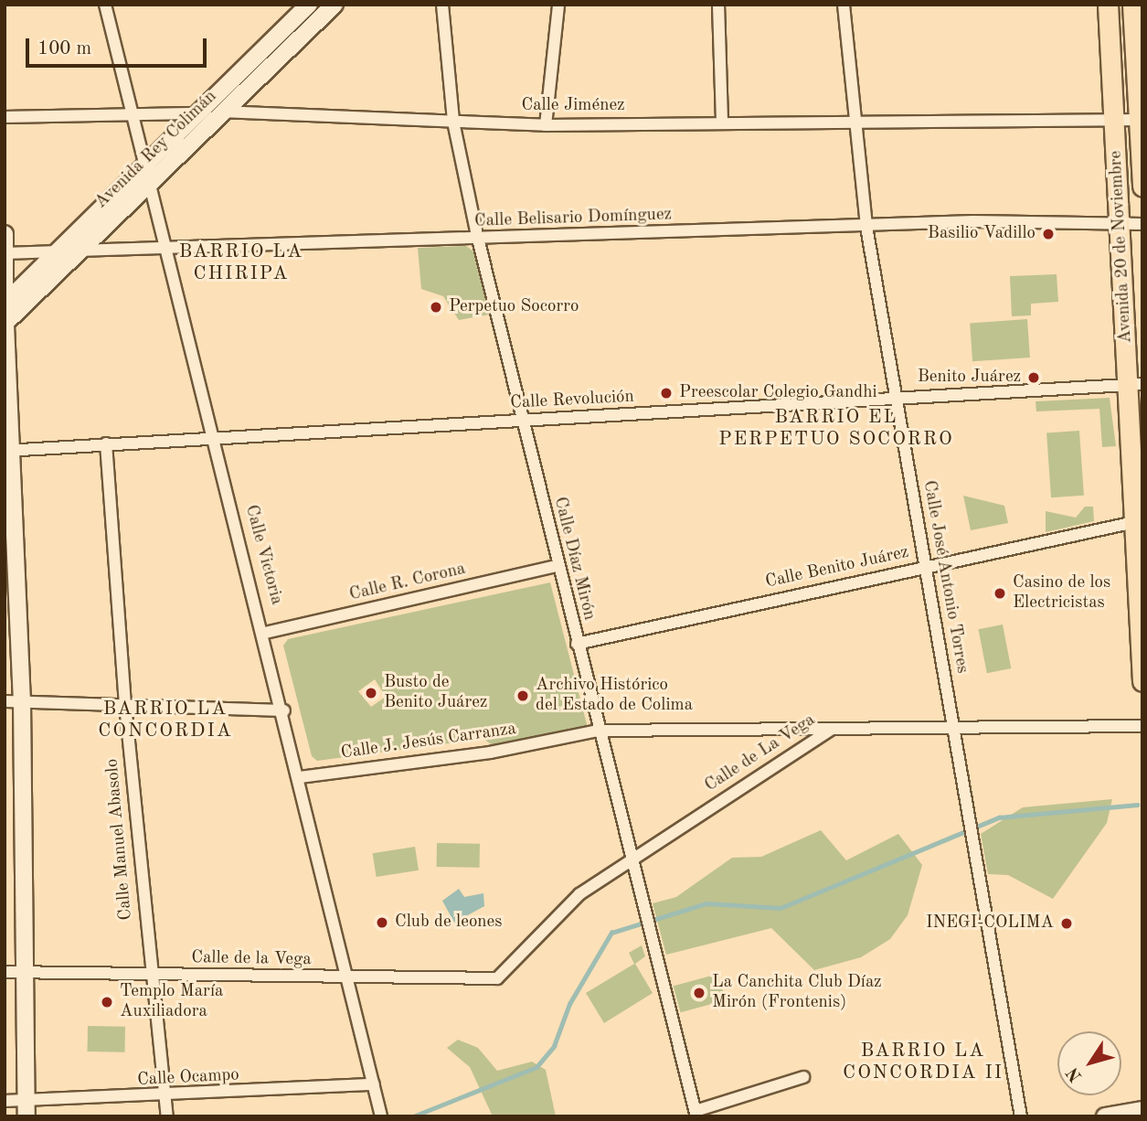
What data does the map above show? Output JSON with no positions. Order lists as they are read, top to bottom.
{
  "streets": {
    "main road": ["Avenida 20 de Noviembre"],
    "street": [
      "Calle Jiménez",
      "Avenida Rey Colimán",
      "Calle Belisario Domínguez",
      "Calle Revolución",
      "Calle Victoria",
      "Calle Díaz Mirón",
      "Calle Benito Juárez",
      "Calle José Antonio Torres",
      "Calle R. Corona",
      "Calle J. Jesús Carranza",
      "Calle de La Vega",
      "Calle Manuel Abasolo",
      "Calle de la Vega",
      "Calle Ocampo"
    ]
  },
  "crossings": [
    ["Calle Jiménez", "Avenida Rey Colimán"],
    ["Calle Jiménez", "Avenida 20 de Noviembre"],
    ["Calle Jiménez", "Calle Victoria"],
    ["Calle Jiménez", "Calle Díaz Mirón"],
    ["Calle Jiménez", "Calle José Antonio Torres"],
    ["Avenida Rey Colimán", "Calle Belisario Domínguez"],
    ["Avenida Rey Colimán", "Calle Victoria"],
    ["Calle Belisario Domínguez", "Avenida 20 de Noviembre"],
    ["Calle Belisario Domínguez", "Calle Victoria"],
    ["Calle Belisario Domínguez", "Calle Díaz Mirón"],
    ["Calle Belisario Domínguez", "Calle José Antonio Torres"],
    ["Avenida 20 de Noviembre", "Calle Revolución"],
    ["Avenida 20 de Noviembre", "Calle Benito Juárez"],
    ["Calle Revolución", "Calle Victoria"],
    ["Calle Revolución", "Calle Díaz Mirón"],
    ["Calle Revolución", "Calle José Antonio Torres"],
    ["Calle Revolución", "Calle Manuel Abasolo"],
    ["Calle Victoria", "Calle R. Corona"],
    ["Calle Victoria", "Calle J. Jesús Carranza"],
    ["Calle Victoria", "Calle de la Vega"],
    ["Calle Victoria", "Calle Ocampo"],
    ["Calle Díaz Mirón", "Calle Benito Juárez"],
    ["Calle Díaz Mirón", "Calle R. Corona"],
    ["Calle Díaz Mirón", "Calle J. Jesús Carranza"],
    ["Calle Díaz Mirón", "Calle de La Vega"],
    ["Calle Benito Juárez", "Calle José Antonio Torres"],
    ["Calle José Antonio Torres", "Calle de La Vega"],
    ["Calle J. Jesús Carranza", "Calle de La Vega"],
    ["Calle de La Vega", "Calle de la Vega"],
    ["Calle Manuel Abasolo", "Calle de la Vega"],
    ["Calle Manuel Abasolo", "Calle Ocampo"]
  ],
  "districts": [
    "BARRIO LA CHIRIPA",
    "BARRIO EL PERPETUO SOCORRO",
    "BARRIO LA CONCORDIA",
    "BARRIO LA CONCORDIA II"
  ],
  "places": [
    "Basilio Vadillo",
    "Perpetuo Socorro",
    "Benito Juárez",
    "Preescolar Colegio Gandhi",
    "Casino de los Electricistas",
    "Busto de Benito Juárez",
    "Archivo Histórico del Estado de Colima",
    "Club de leones",
    "INEGI-COLIMA",
    "La Canchita Club Díaz Mirón (Frontenis)",
    "Templo María Auxiliadora"
  ],
  "scale_bar": "100 m",
  "north": "bottom left"
}
